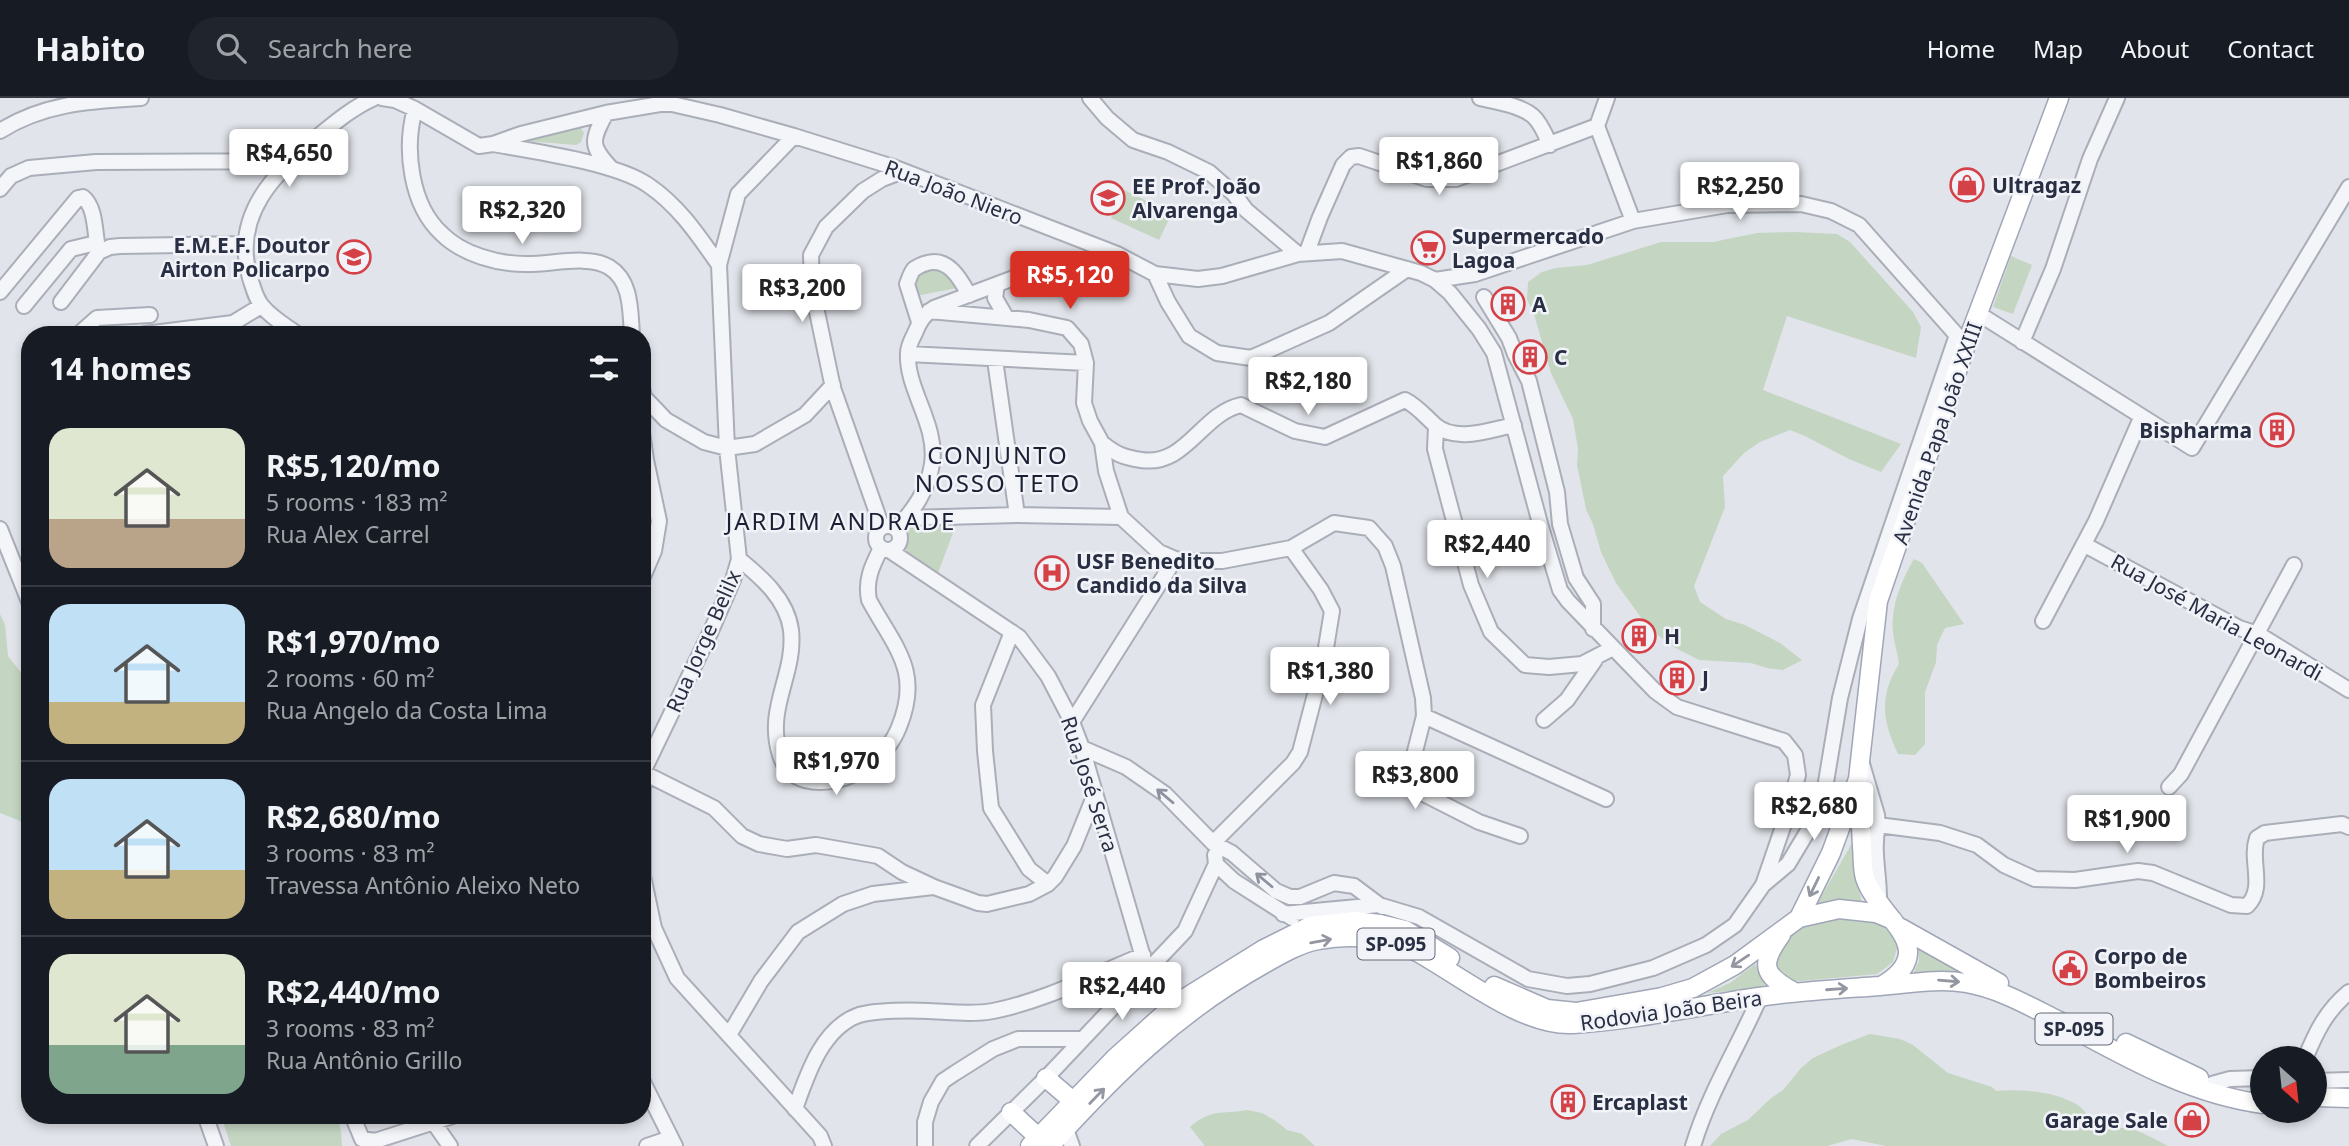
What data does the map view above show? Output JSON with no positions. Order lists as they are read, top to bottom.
{
  "streets": {
    "main road": ["Avenida Papa João XXIII", "SP-095", "Rodovia João Beira"],
    "street": [
      "Rua João Niero",
      "Rua José Maria Leonardi",
      "Rua Jorge Belilx",
      "Rua José Serra"
    ]
  },
  "crossings": [
    ["Rua João Niero", "Rua Jorge Belilx"],
    ["Avenida Papa João XXIII", "SP-095"],
    ["Avenida Papa João XXIII", "Rodovia João Beira"],
    ["SP-095", "Rodovia João Beira"]
  ],
  "districts": ["CONJUNTO NOSSO TETO", "JARDIM ANDRADE"],
  "places": {
    "shop": ["Ultragaz", "Garage Sale"],
    "school or university": ["EE Prof. João Alvarenga", "E.M.E.F. Doutor Airton Policarpo"],
    "supermarket": ["Supermercado Lagoa"],
    "building": [
      "A",
      "C",
      "Bispharma",
      "H",
      "J",
      "Ercaplast"
    ],
    "hospital": ["USF Benedito Candido da Silva"],
    "public building": ["Corpo de Bombeiros"]
  },
  "north": "bottom right",
  "page": {
    "header": "Habito",
    "search": "Search here",
    "nav": [
      "Home",
      "Map",
      "About",
      "Contact"
    ],
    "price": [
      "R$4,650",
      "R$1,860",
      "R$2,250",
      "R$2,320",
      "R$5,120",
      "R$3,200",
      "R$2,180",
      "R$2,440",
      "R$1,380",
      "R$1,970",
      "R$3,800",
      "R$2,680",
      "R$1,900",
      "R$2,440"
    ],
    "heading": "14 homes",
    "list": [
      {
        "name": "R$5,120/mo",
        "note": "5 rooms · 183 m² · Rua Alex Carrel"
      },
      {
        "name": "R$1,970/mo",
        "note": "2 rooms · 60 m² · Rua Angelo da Costa Lima"
      },
      {
        "name": "R$2,680/mo",
        "note": "3 rooms · 83 m² · Travessa Antônio Aleixo Neto"
      },
      {
        "name": "R$2,440/mo",
        "note": "3 rooms · 83 m² · Rua Antônio Grillo"
      }
    ]
  }
}
